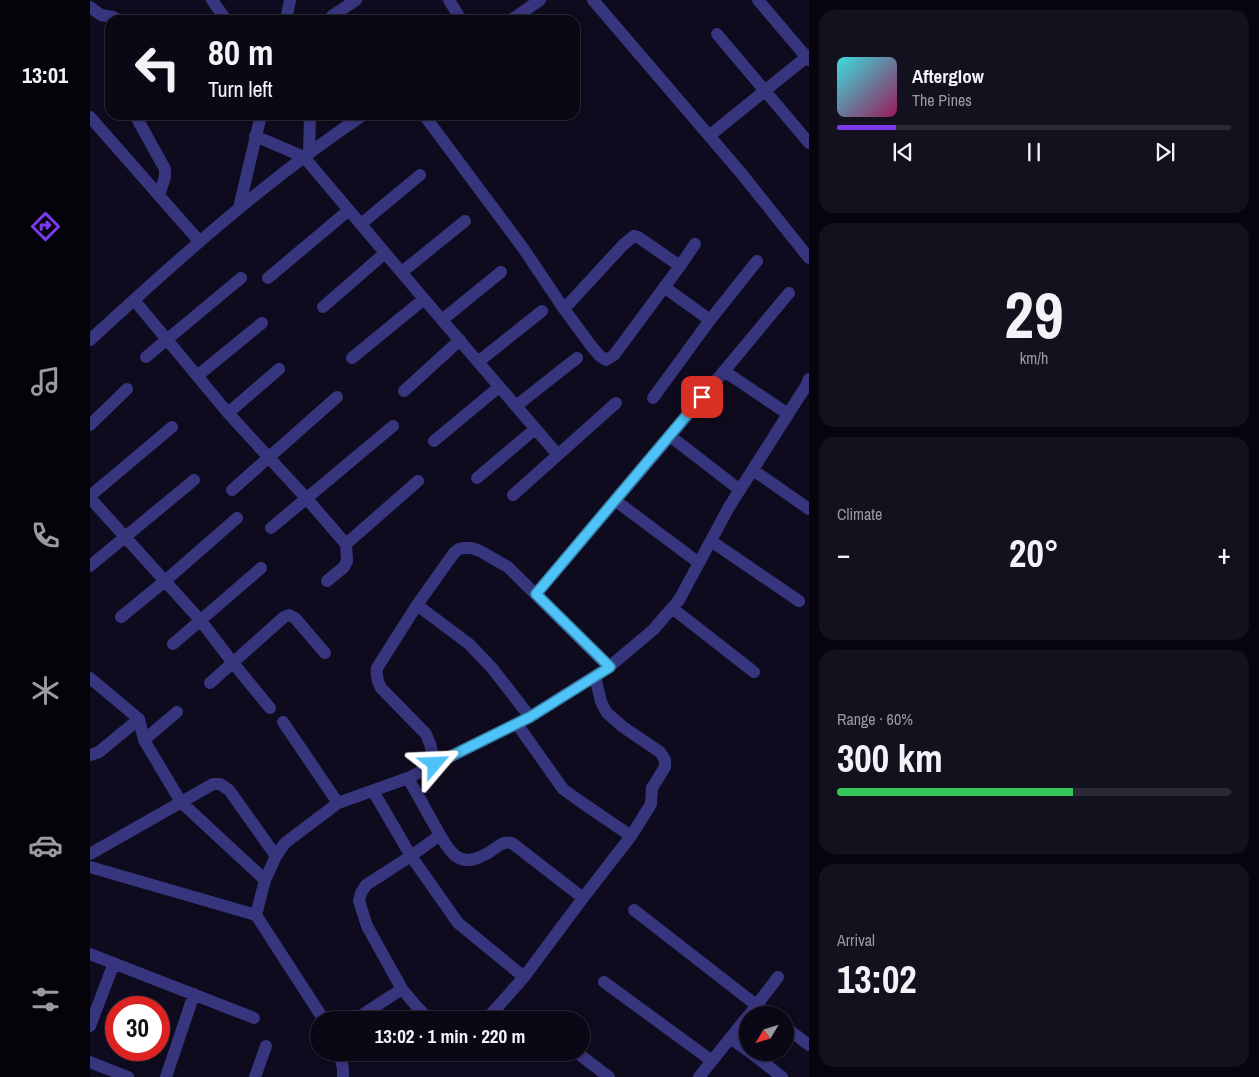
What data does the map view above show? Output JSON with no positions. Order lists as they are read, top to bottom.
{
  "north": "bottom left",
  "page": {
    "tabs": "13:01",
    "turn": ["80 m", "Turn left"],
    "song": ["Afterglow", "The Pines"],
    "tile": [
      ["29", "km/h"],
      "Climate",
      ["Range · 60%", "300 km"],
      ["Arrival", "13:02"]
    ],
    "heat": ["−", "20°", "+"],
    "limit": "30",
    "trip": "13:02 · 1 min · 220 m"
  }
}
